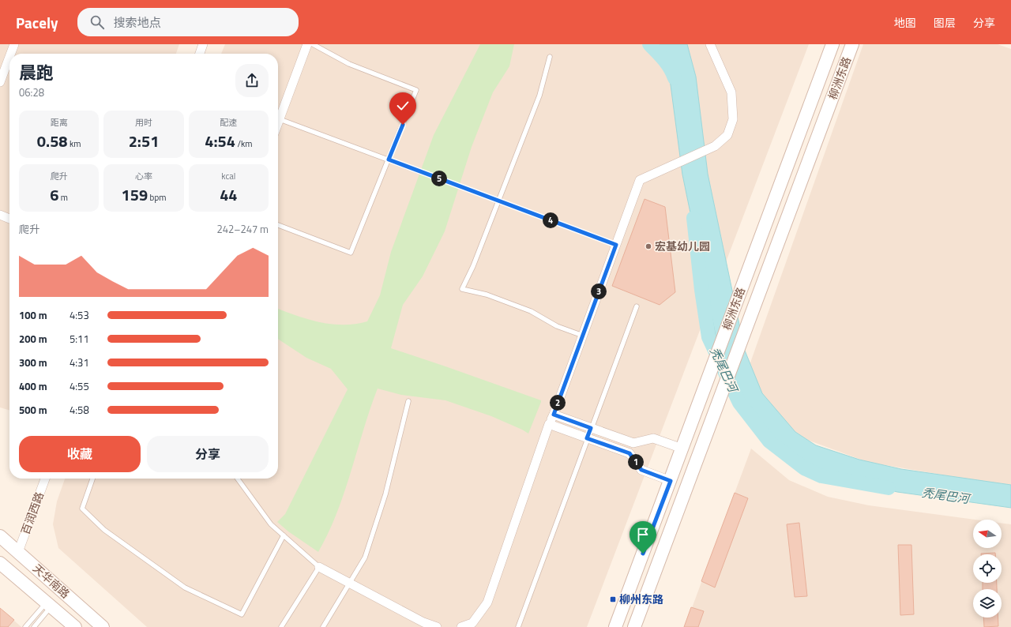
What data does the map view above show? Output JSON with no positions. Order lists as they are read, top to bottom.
{
  "streets": {
    "main road": ["柳洲东路", "天华南路"],
    "street": ["百润西路"]
  },
  "crossings": [
    ["百润西路", "天华南路"]
  ],
  "water": ["秃尾巴河"],
  "places": {
    "other": ["宏基幼儿园"],
    "transit": ["柳州东路"]
  },
  "north": "left",
  "page": {
    "header": "Pacely",
    "search": "搜索地点",
    "nav": ["地图", "图层", "分享"],
    "heading": ["晨跑", "06:28"],
    "stats": [
      ["距离", "0.58 km"],
      ["用时", "2:51"],
      ["配速", "4:54 /km"],
      ["爬升", "6 m"],
      ["心率", "159 bpm"],
      ["kcal", "44"]
    ],
    "pins": [
      "5",
      "4",
      "3",
      "2",
      "1"
    ],
    "chart": ["爬升", "242–247 m"],
    "list": [
      {
        "name": "100 m",
        "note": "4:53"
      },
      {
        "name": "200 m",
        "note": "5:11"
      },
      {
        "name": "300 m",
        "note": "4:31"
      },
      {
        "name": "400 m",
        "note": "4:55"
      },
      {
        "name": "500 m",
        "note": "4:58"
      }
    ],
    "buttons": ["收藏", "分享"]
  }
}
